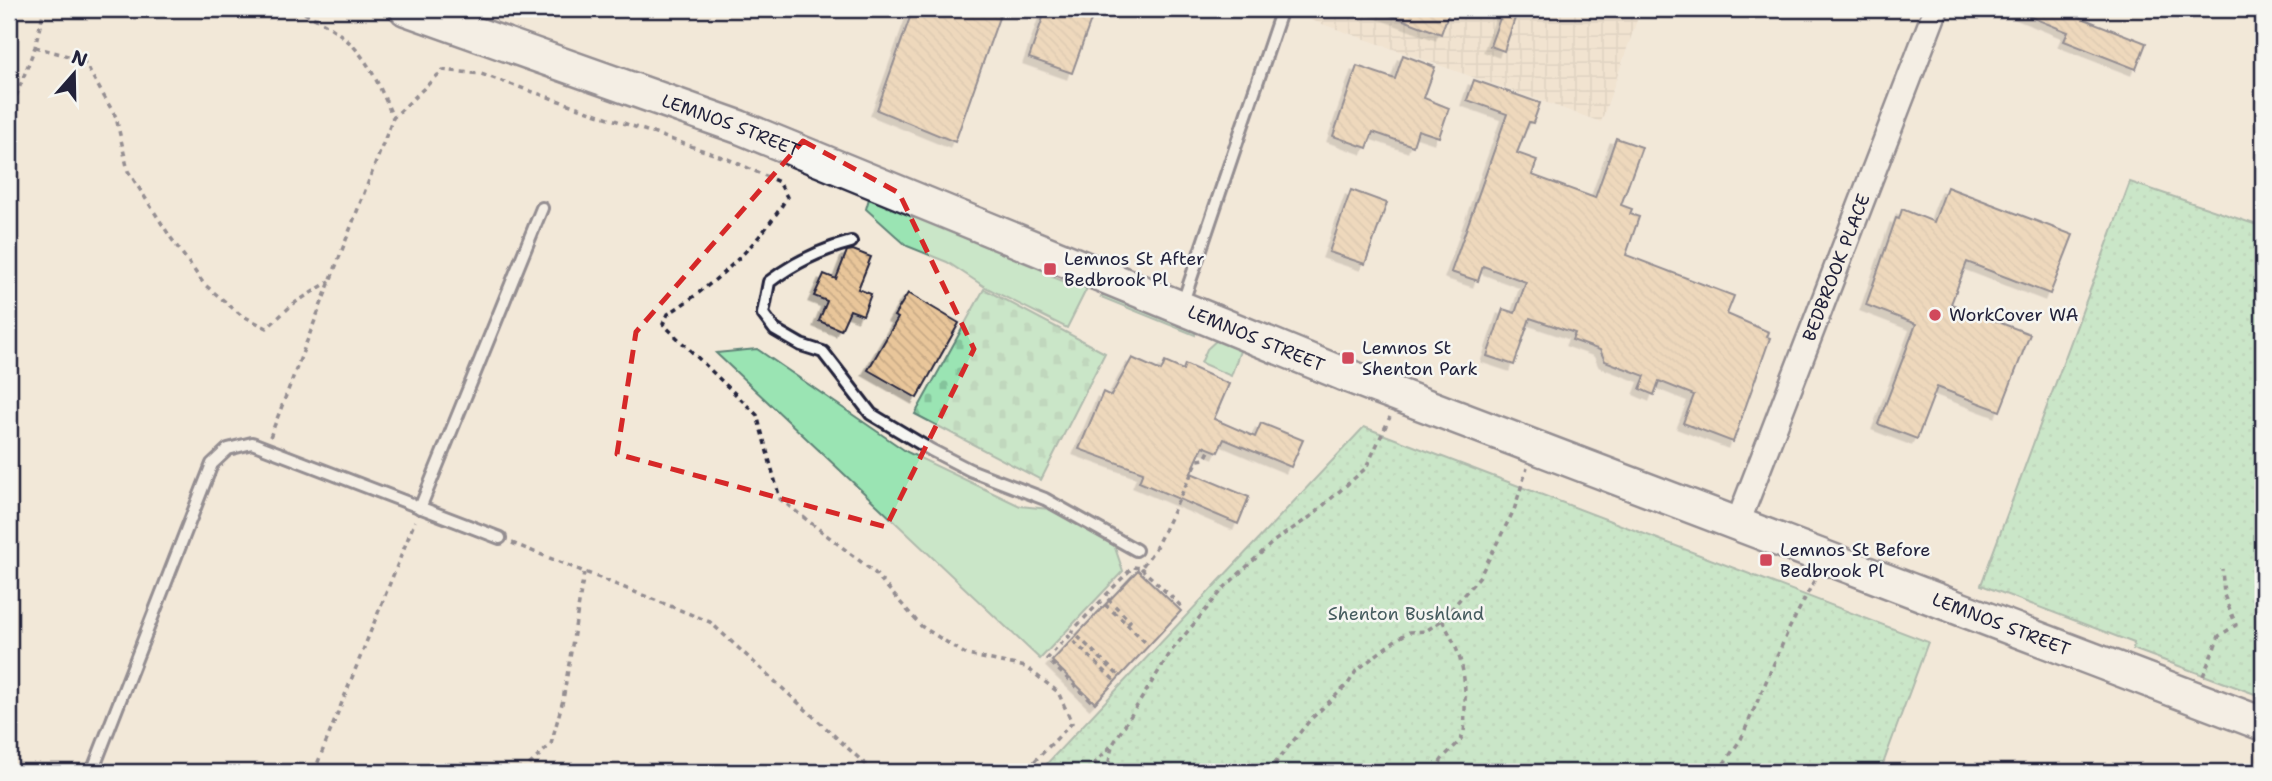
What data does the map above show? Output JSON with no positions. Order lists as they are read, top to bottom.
{
  "streets": {
    "street": ["LEMNOS STREET", "BEDBROOK PLACE"]
  },
  "crossings": [
    ["LEMNOS STREET", "BEDBROOK PLACE"]
  ],
  "parks": ["Shenton Bushland"],
  "places": {
    "transit": ["Lemnos St After Bedbrook Pl", "Lemnos St Shenton Park", "Lemnos St Before Bedbrook Pl"],
    "other": ["WorkCover WA"]
  },
  "north": "top"
}
